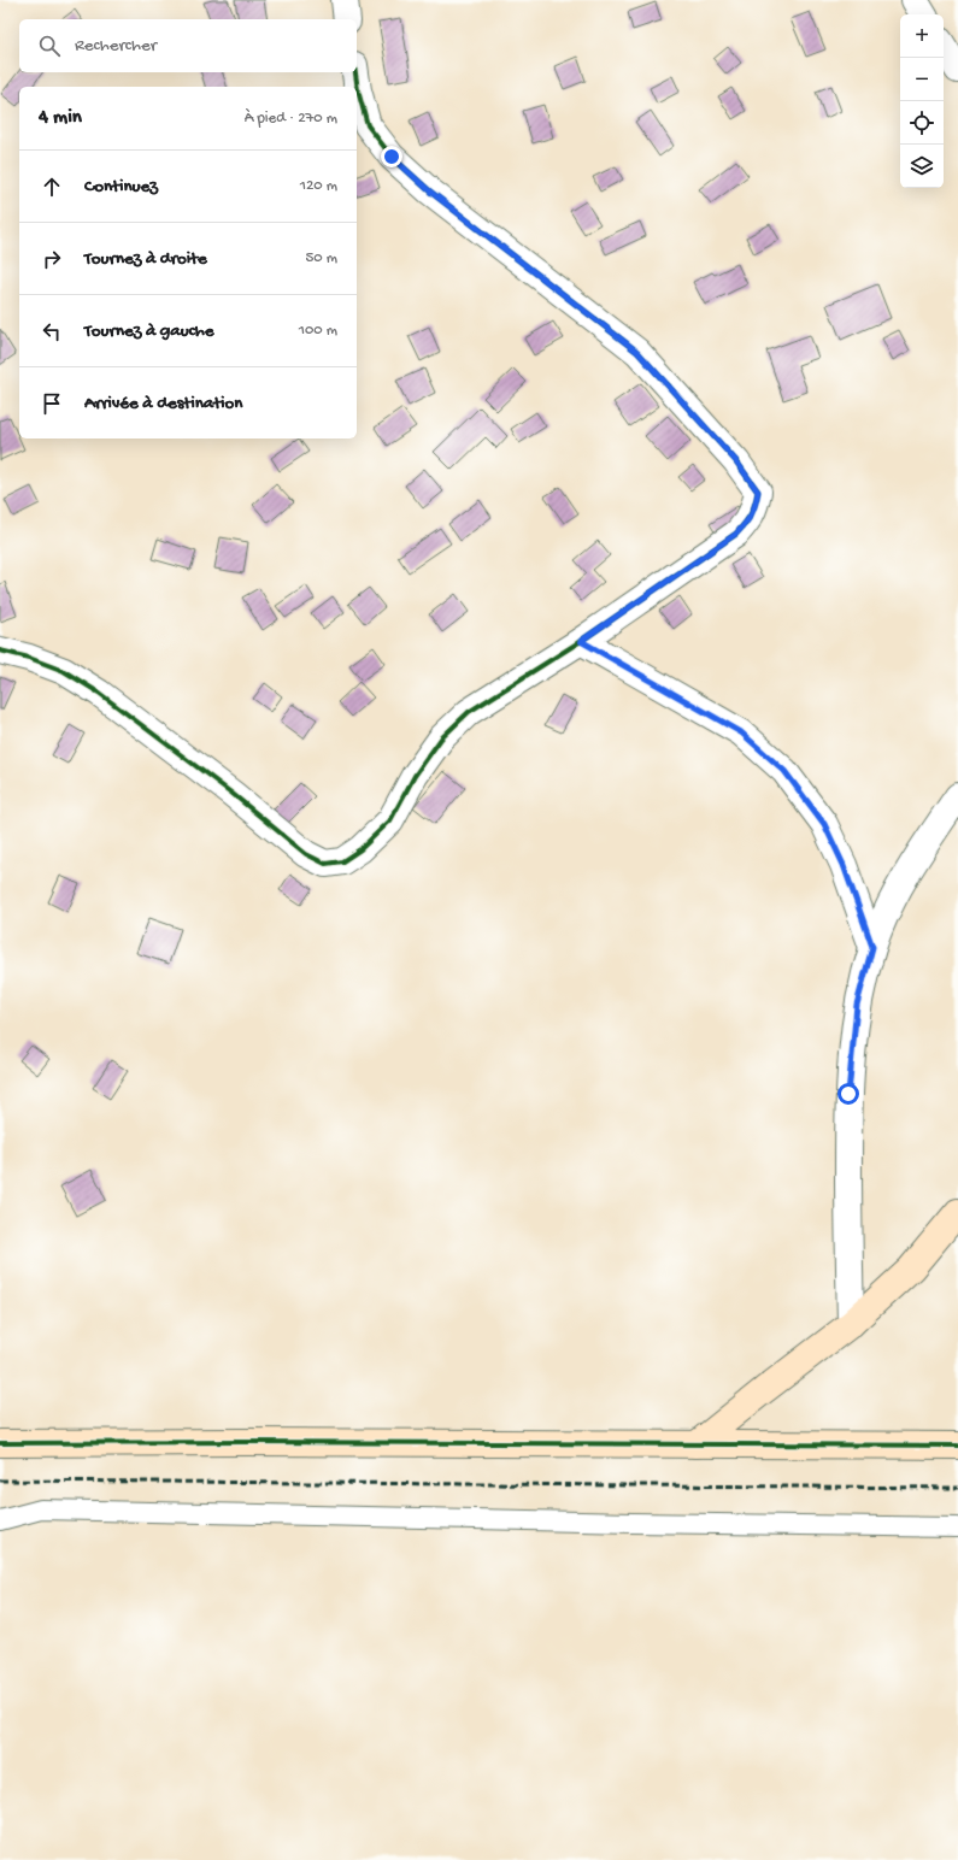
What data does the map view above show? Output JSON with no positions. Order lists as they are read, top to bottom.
{
  "page": {
    "map_buttons": ["+", "−"],
    "search": "Rechercher",
    "heading": ["4 min", "À pied · 270 m"],
    "list": [
      ["Continuez", "120 m"],
      ["Tournez à droite", "50 m"],
      ["Tournez à gauche", "100 m"],
      "Arrivée à destination"
    ]
  }
}
